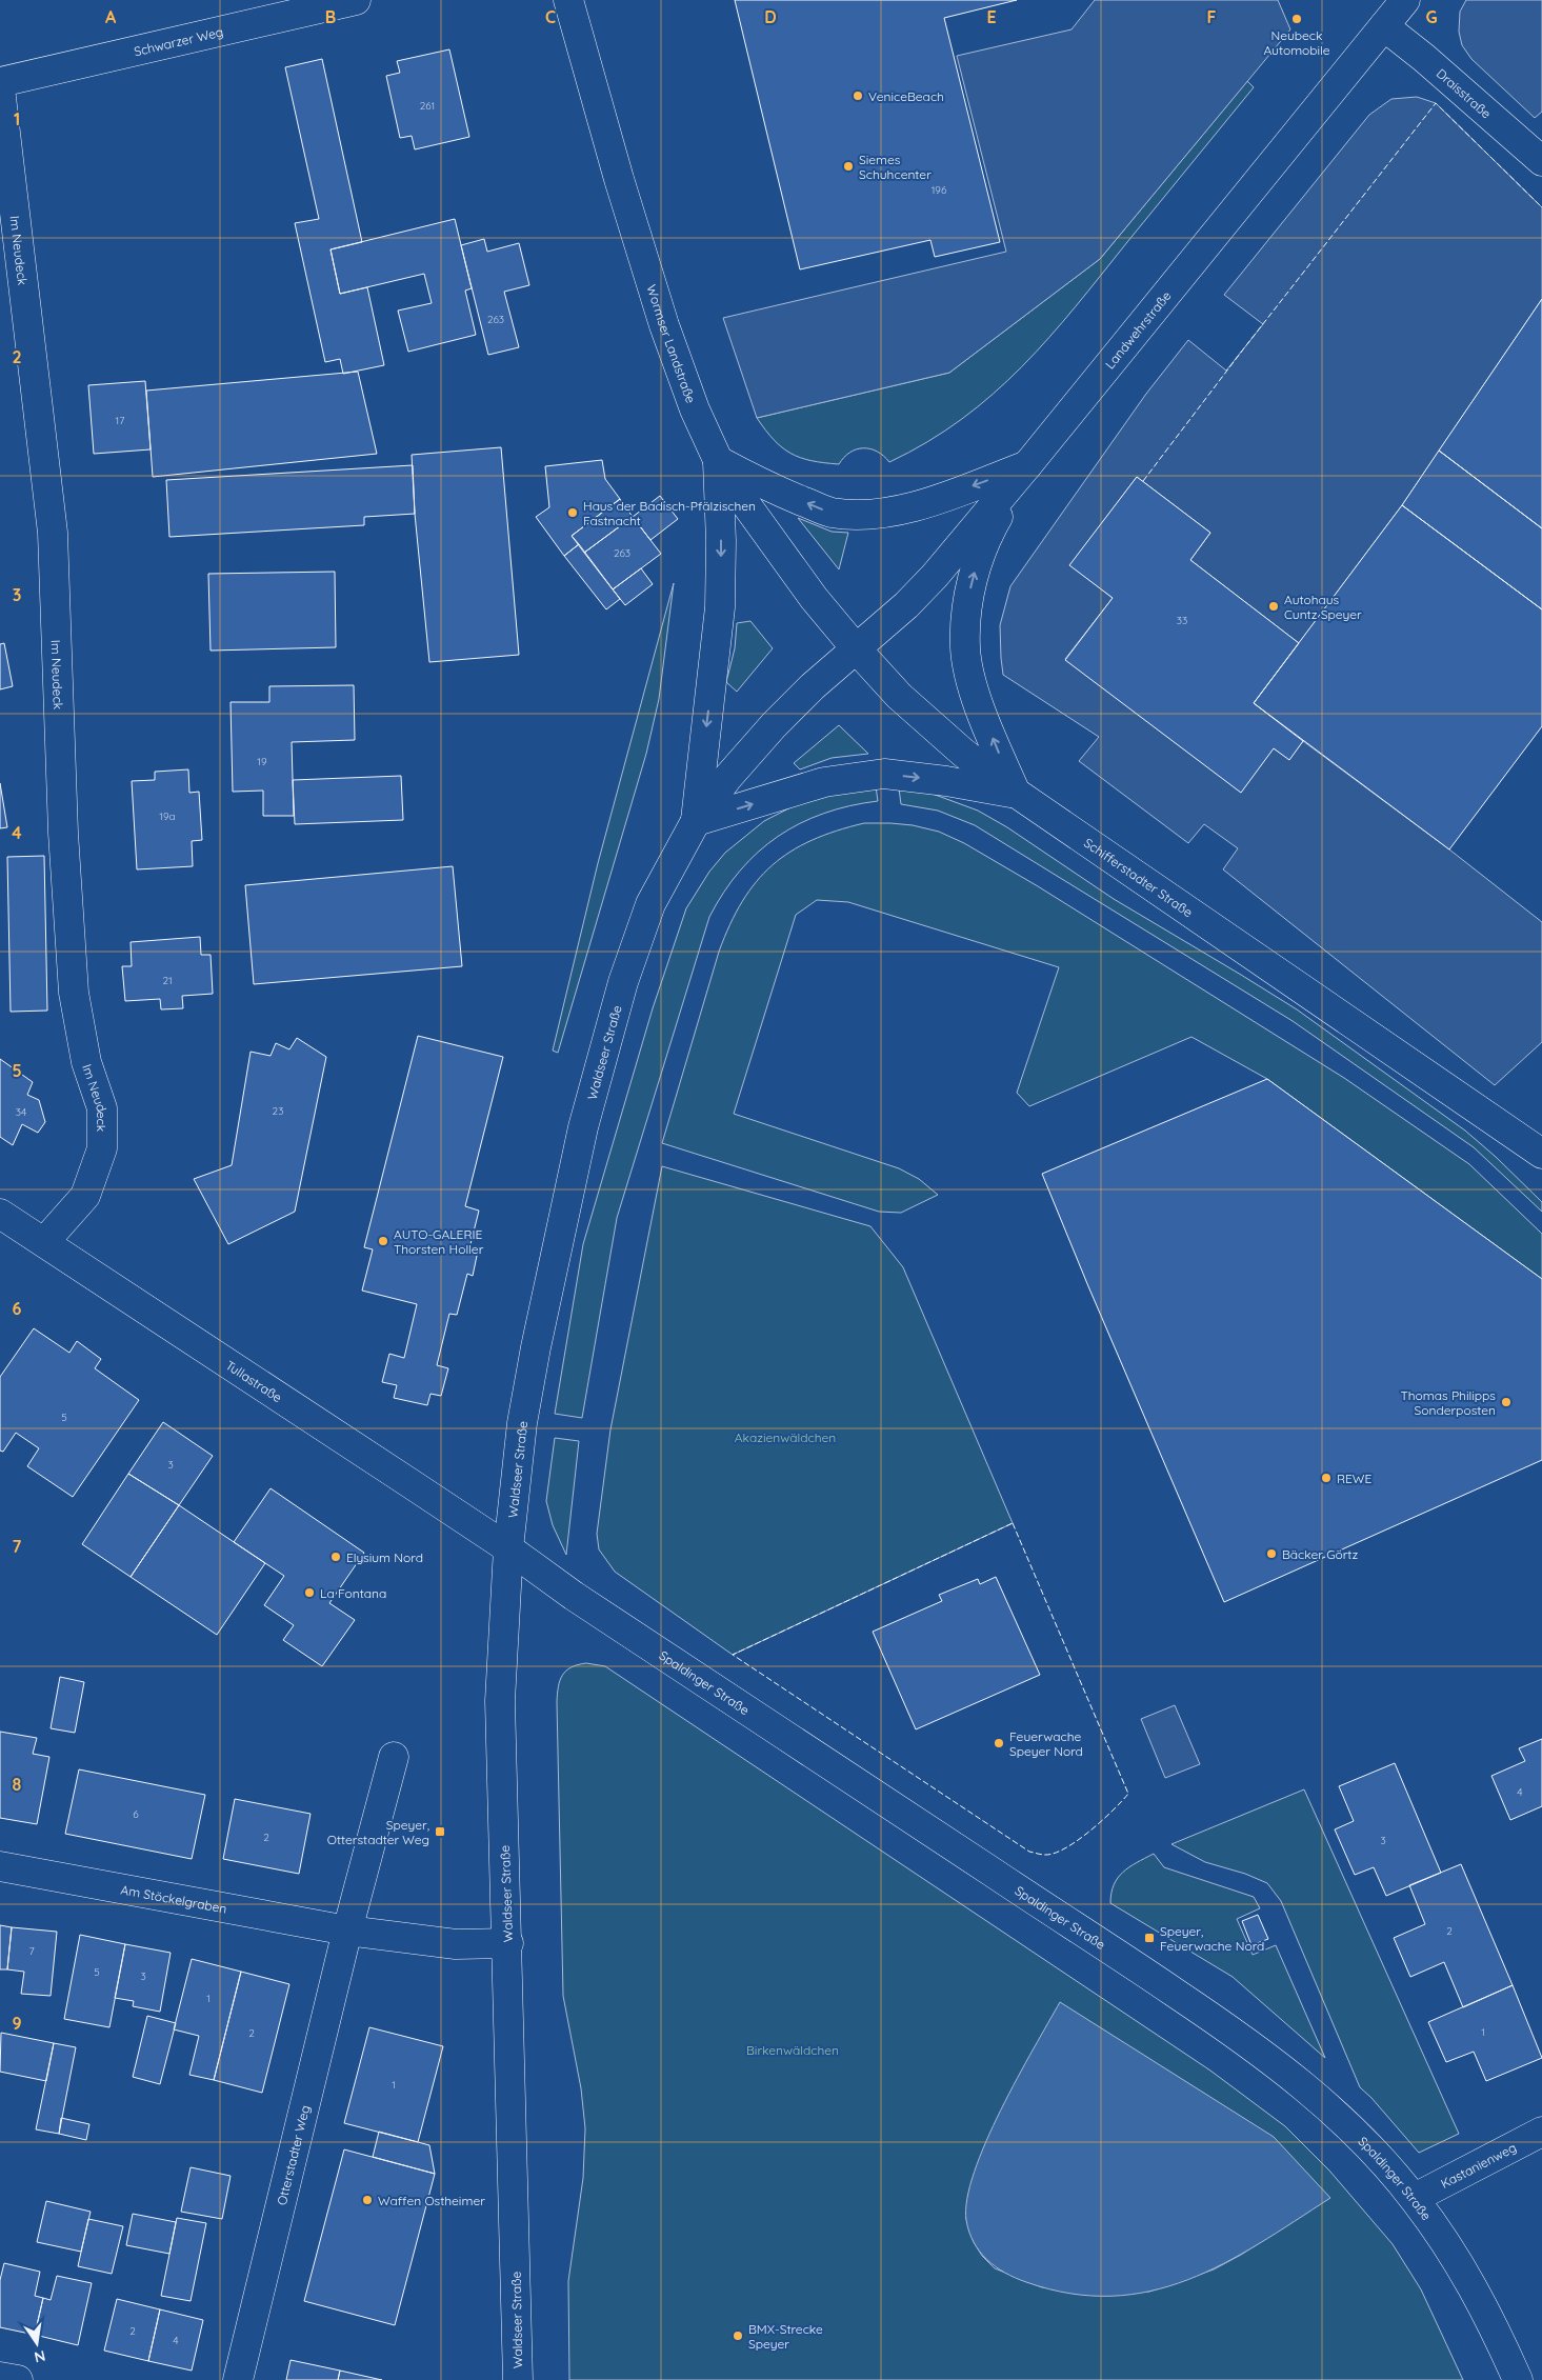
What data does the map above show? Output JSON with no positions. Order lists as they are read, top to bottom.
{
  "streets": {
    "main road": [
      "Schwarzer Weg",
      "Draisstraße",
      "Im Neudeck",
      "Landwehrstraße",
      "Wormser Landstraße",
      "Schifferstadter Straße",
      "Waldseer Straße",
      "Tullastraße",
      "Spaldinger Straße",
      "Am Stöckelgraben",
      "Otterstadter Weg",
      "Kastanienweg"
    ]
  },
  "crossings": [
    ["Draisstraße", "Landwehrstraße"],
    ["Im Neudeck", "Tullastraße"],
    ["Landwehrstraße", "Wormser Landstraße"],
    ["Landwehrstraße", "Schifferstadter Straße"],
    ["Landwehrstraße", "Waldseer Straße"],
    ["Wormser Landstraße", "Schifferstadter Straße"],
    ["Wormser Landstraße", "Waldseer Straße"],
    ["Schifferstadter Straße", "Waldseer Straße"],
    ["Waldseer Straße", "Tullastraße"],
    ["Waldseer Straße", "Spaldinger Straße"],
    ["Tullastraße", "Spaldinger Straße"],
    ["Spaldinger Straße", "Kastanienweg"],
    ["Am Stöckelgraben", "Otterstadter Weg"]
  ],
  "parks": ["Akazienwäldchen", "Birkenwäldchen"],
  "places": {
    "other": [
      "Neubeck Automobile",
      "VeniceBeach",
      "Siemes Schuhcenter",
      "Haus der Badisch-Pfälzischen Fastnacht",
      "Autohaus Cuntz Speyer",
      "AUTO-GALERIE Thorsten Holler",
      "Thomas Philipps Sonderposten",
      "REWE",
      "Bäcker Görtz",
      "Elysium Nord",
      "La Fontana",
      "Feuerwache Speyer Nord",
      "Waffen Ostheimer",
      "BMX-Strecke Speyer"
    ],
    "transit": ["Speyer, Otterstadter Weg", "Speyer, Feuerwache Nord"]
  },
  "house_numbers": [
    "261",
    "196",
    "263",
    "17",
    "263",
    "33",
    "19",
    "19a",
    "21",
    "23",
    "34",
    "5",
    "3",
    "4",
    "6",
    "2",
    "3",
    "2",
    "7",
    "5",
    "3",
    "1",
    "1",
    "2",
    "1",
    "2",
    "4"
  ],
  "north": "bottom",
  "grid": {
    "columns": [
      "A",
      "B",
      "C",
      "D",
      "E",
      "F",
      "G"
    ],
    "rows": [
      "1",
      "2",
      "3",
      "4",
      "5",
      "6",
      "7",
      "8",
      "9"
    ]
  }
}
